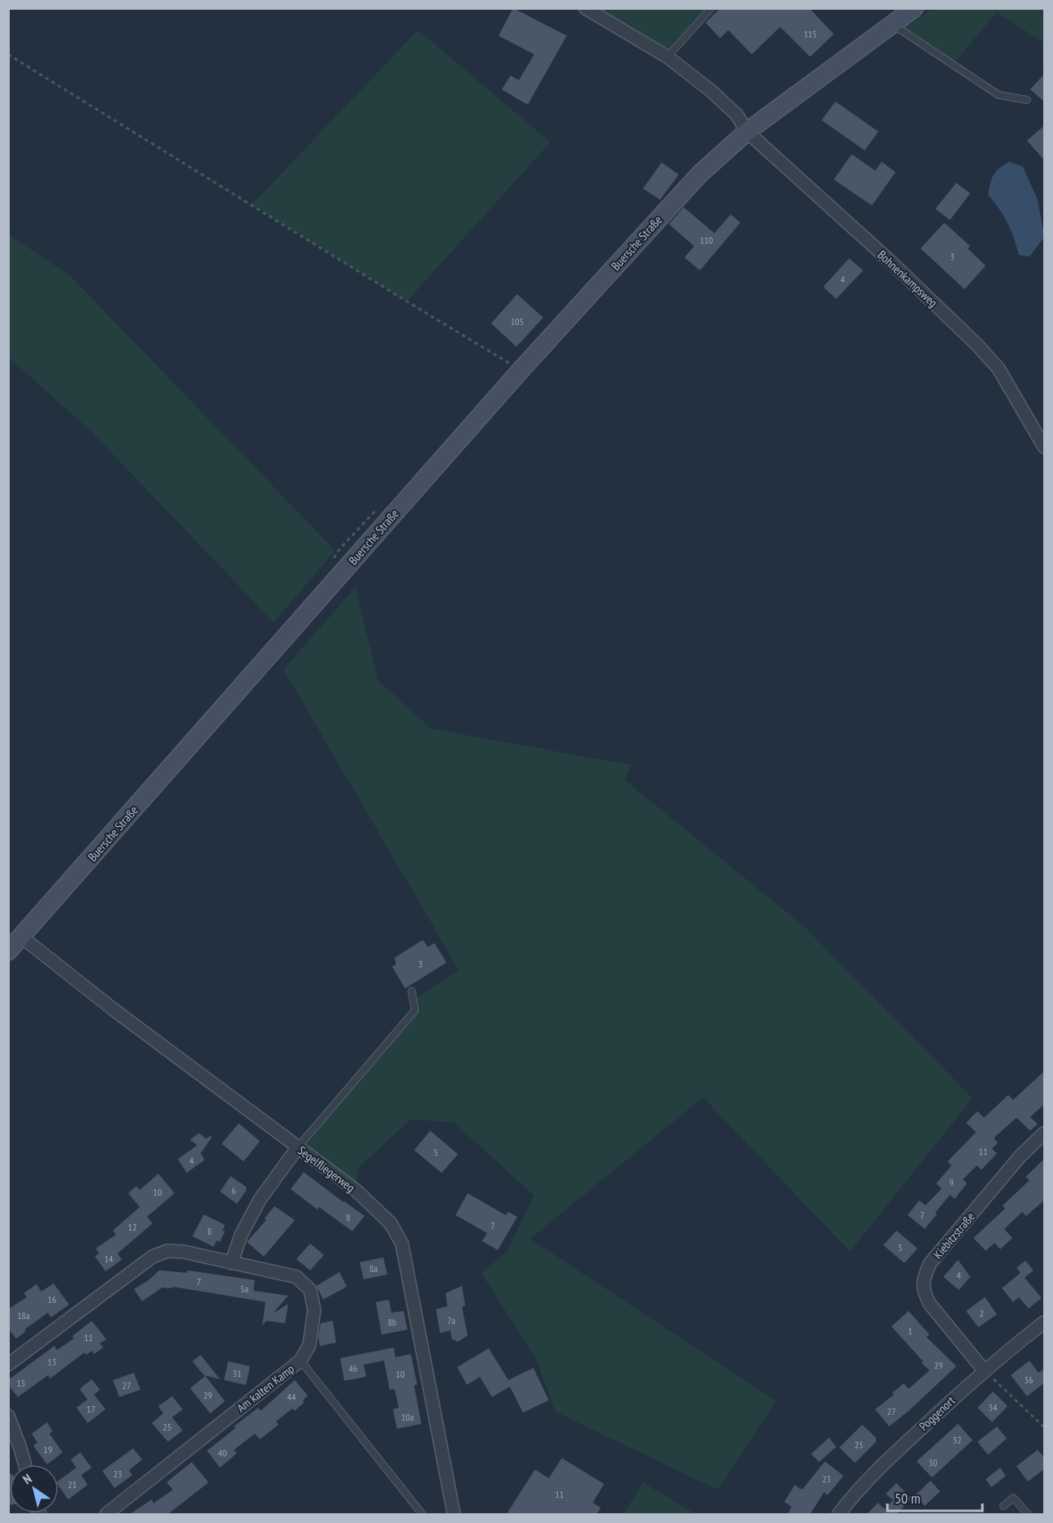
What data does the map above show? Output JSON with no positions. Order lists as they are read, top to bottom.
{
  "streets": {
    "main road": ["Buersche Straße"],
    "street": [
      "Bohnenkampsweg",
      "Segelfliegerweg",
      "Kiebitzstraße",
      "Am kalten Kamp",
      "Poggenort"
    ]
  },
  "crossings": [
    ["Buersche Straße", "Bohnenkampsweg"],
    ["Buersche Straße", "Segelfliegerweg"],
    ["Kiebitzstraße", "Poggenort"]
  ],
  "house_numbers": [
    "115",
    "110",
    "3",
    "4",
    "105",
    "3",
    "11",
    "5",
    "4",
    "9",
    "6",
    "10",
    "7",
    "8",
    "7",
    "12",
    "8",
    "5",
    "14",
    "8a",
    "4",
    "7",
    "5a",
    "16",
    "2",
    "18a",
    "7a",
    "8b",
    "1",
    "11",
    "13",
    "29",
    "46",
    "31",
    "10",
    "36",
    "15",
    "27",
    "29",
    "44",
    "34",
    "17",
    "27",
    "10a",
    "25",
    "32",
    "25",
    "19",
    "40",
    "30",
    "23",
    "23",
    "21",
    "11"
  ],
  "scale_bar": "50 m",
  "north": "top left"
}
